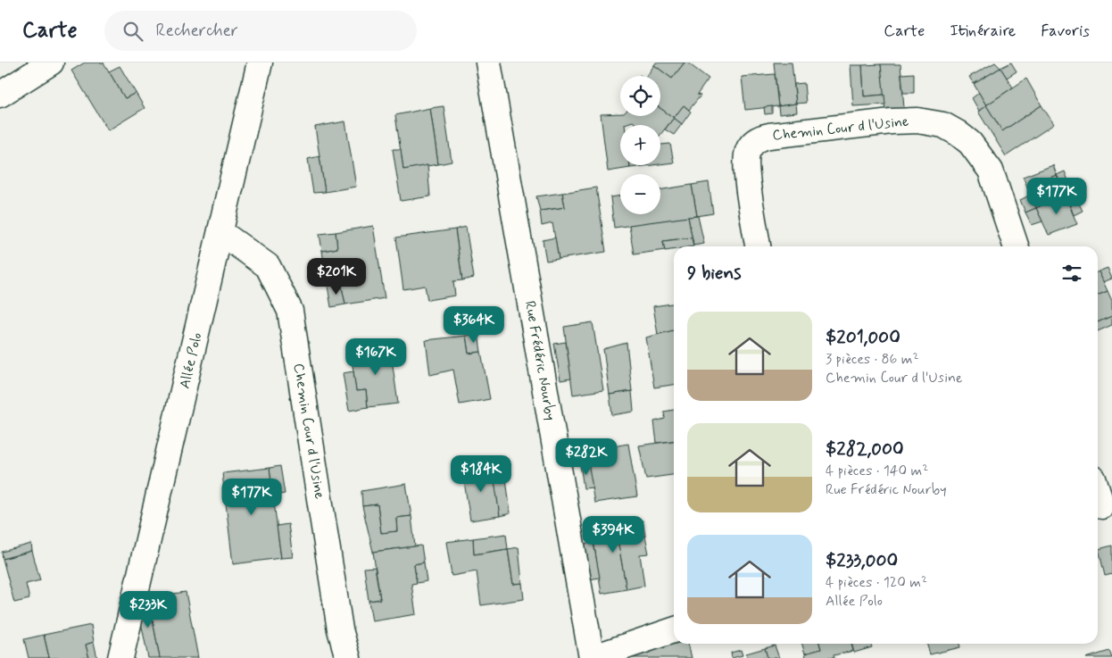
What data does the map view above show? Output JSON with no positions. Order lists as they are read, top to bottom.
{
  "streets": {
    "street": ["Chemin Cour d l'Usine", "Allée Polo", "Rue Frédéric Nourby"]
  },
  "crossings": [
    ["Chemin Cour d l'Usine", "Allée Polo"]
  ],
  "page": {
    "header": "Carte",
    "search": "Rechercher",
    "nav": ["Carte", "Itinéraire", "Favoris"],
    "map_buttons": ["+", "−"],
    "price": [
      "$177K",
      "$201K",
      "$364K",
      "$167K",
      "$282K",
      "$184K",
      "$177K",
      "$394K",
      "$233K"
    ],
    "heading": "9 biens",
    "list": [
      {
        "name": "$201,000",
        "note": "3 pièces · 86 m² · Chemin Cour d l'Usine"
      },
      {
        "name": "$282,000",
        "note": "4 pièces · 140 m² · Rue Frédéric Nourby"
      },
      {
        "name": "$233,000",
        "note": "4 pièces · 120 m² · Allée Polo"
      }
    ]
  }
}
